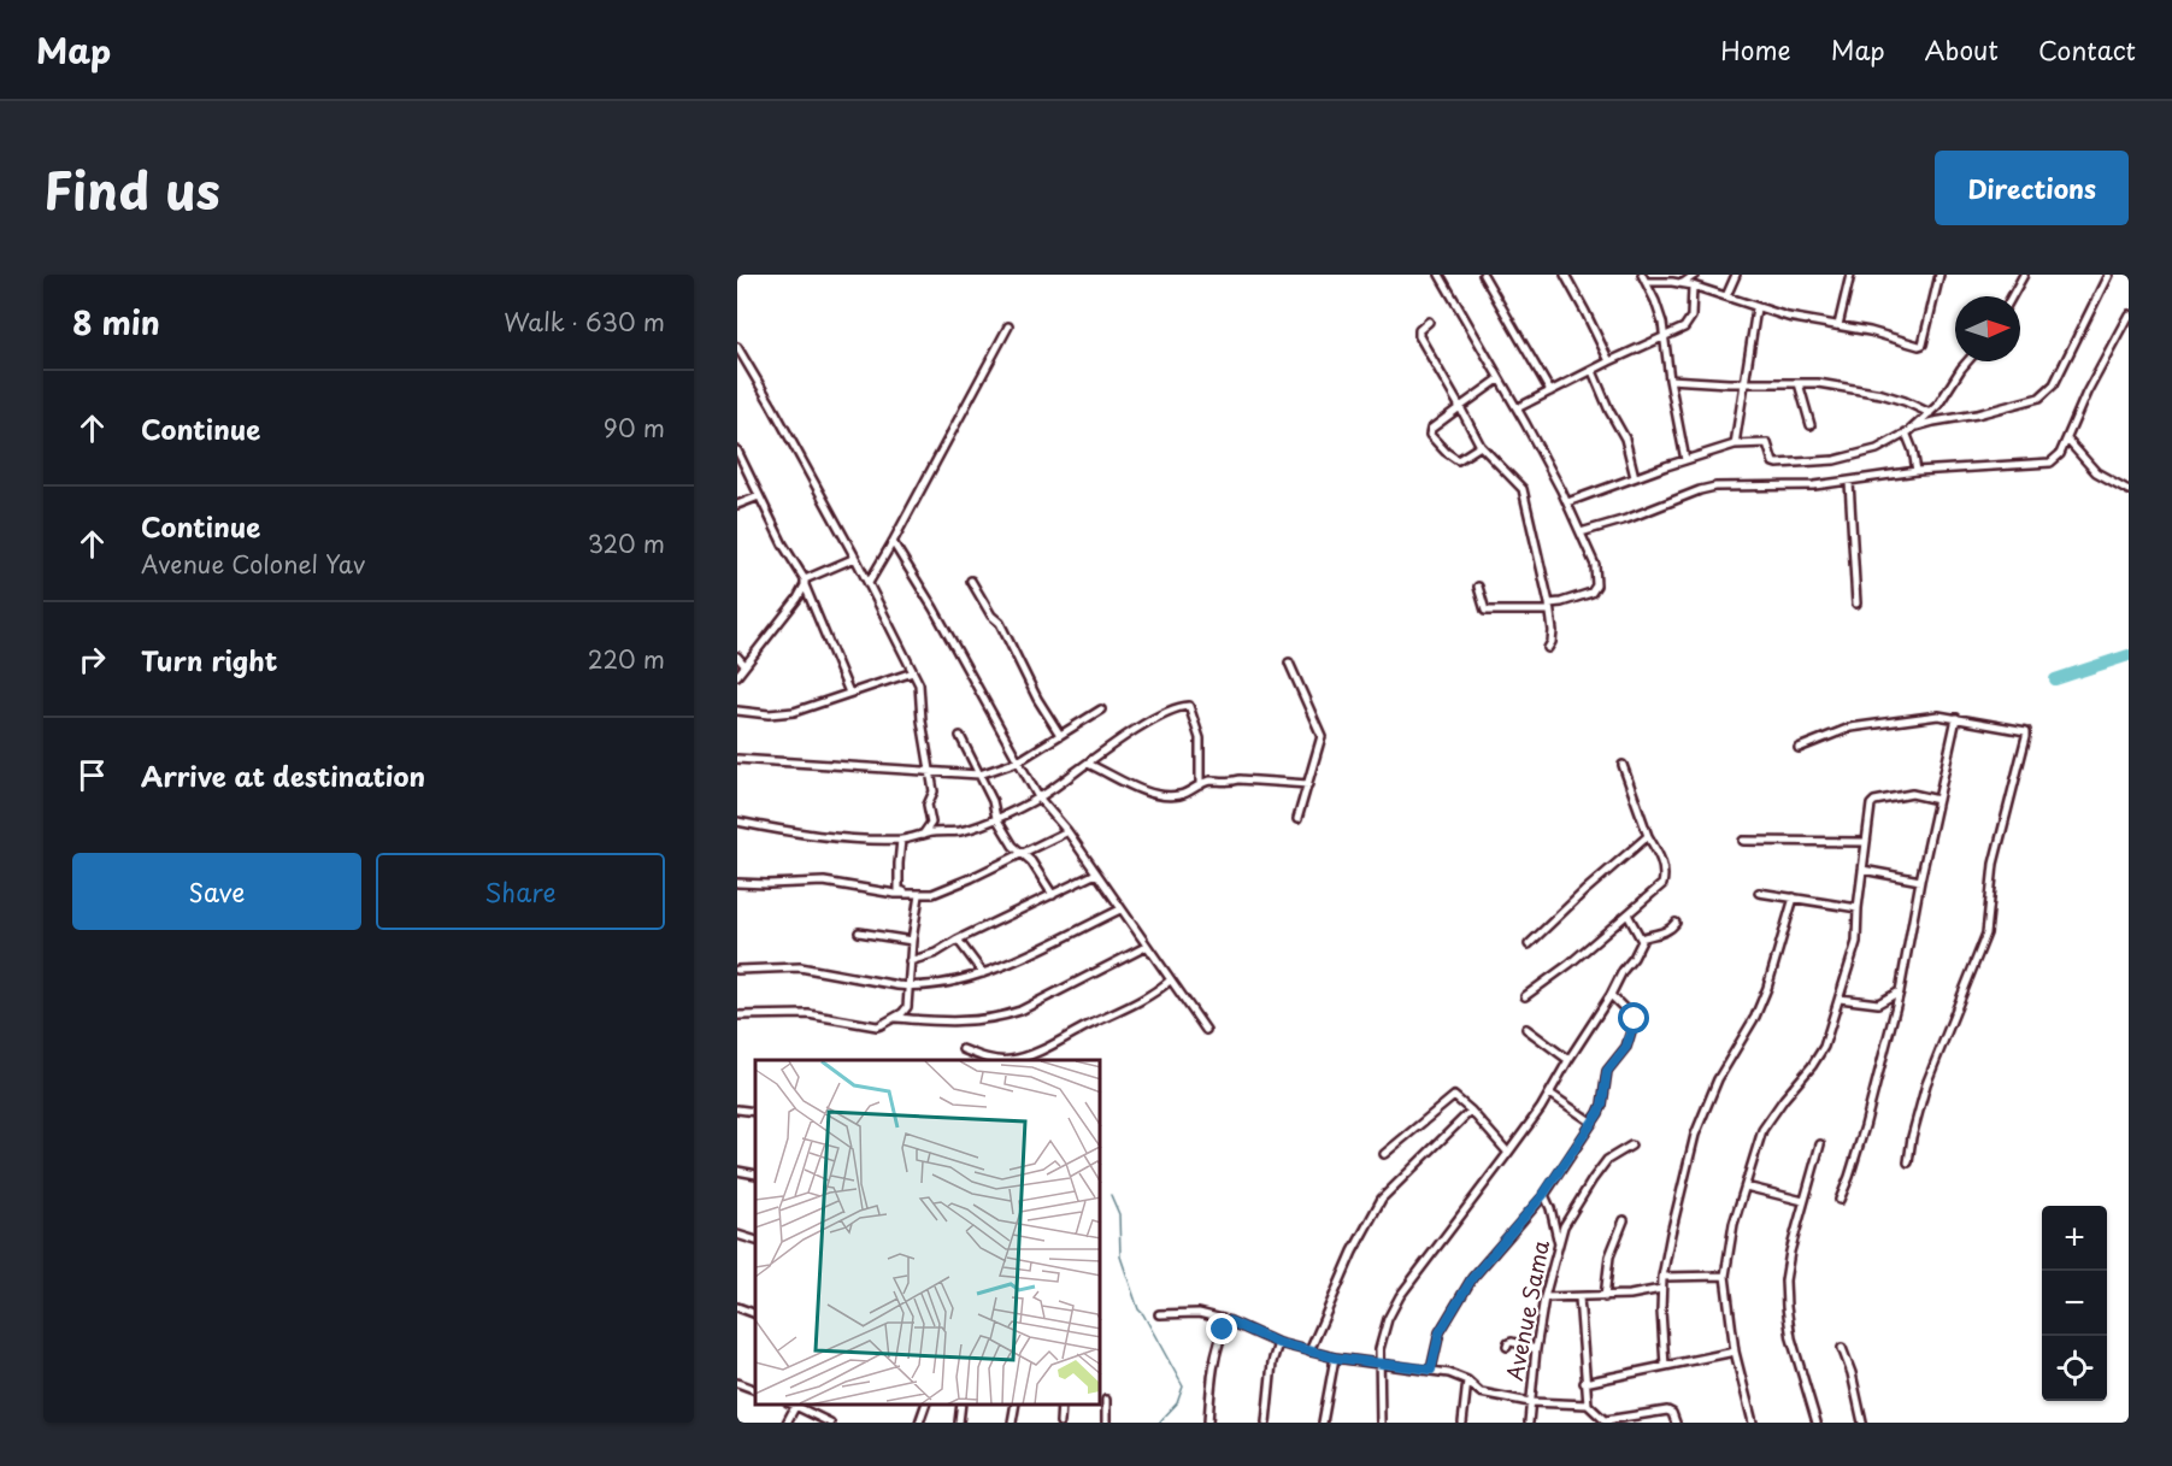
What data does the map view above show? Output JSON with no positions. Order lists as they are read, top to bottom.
{
  "streets": {
    "street": ["Avenue Sama"]
  },
  "north": "right",
  "page": {
    "header": "Map",
    "nav": [
      "Home",
      "Map",
      "About",
      "Contact"
    ],
    "title": "Find us",
    "buttons": [
      "Directions",
      ["Save", "Share"]
    ],
    "heading": ["8 min", "Walk · 630 m"],
    "list": [
      ["Continue", "90 m"],
      ["Continue", "Avenue Colonel Yav", "320 m"],
      ["Turn right", "220 m"],
      "Arrive at destination"
    ],
    "map_buttons": ["+", "−"]
  }
}
